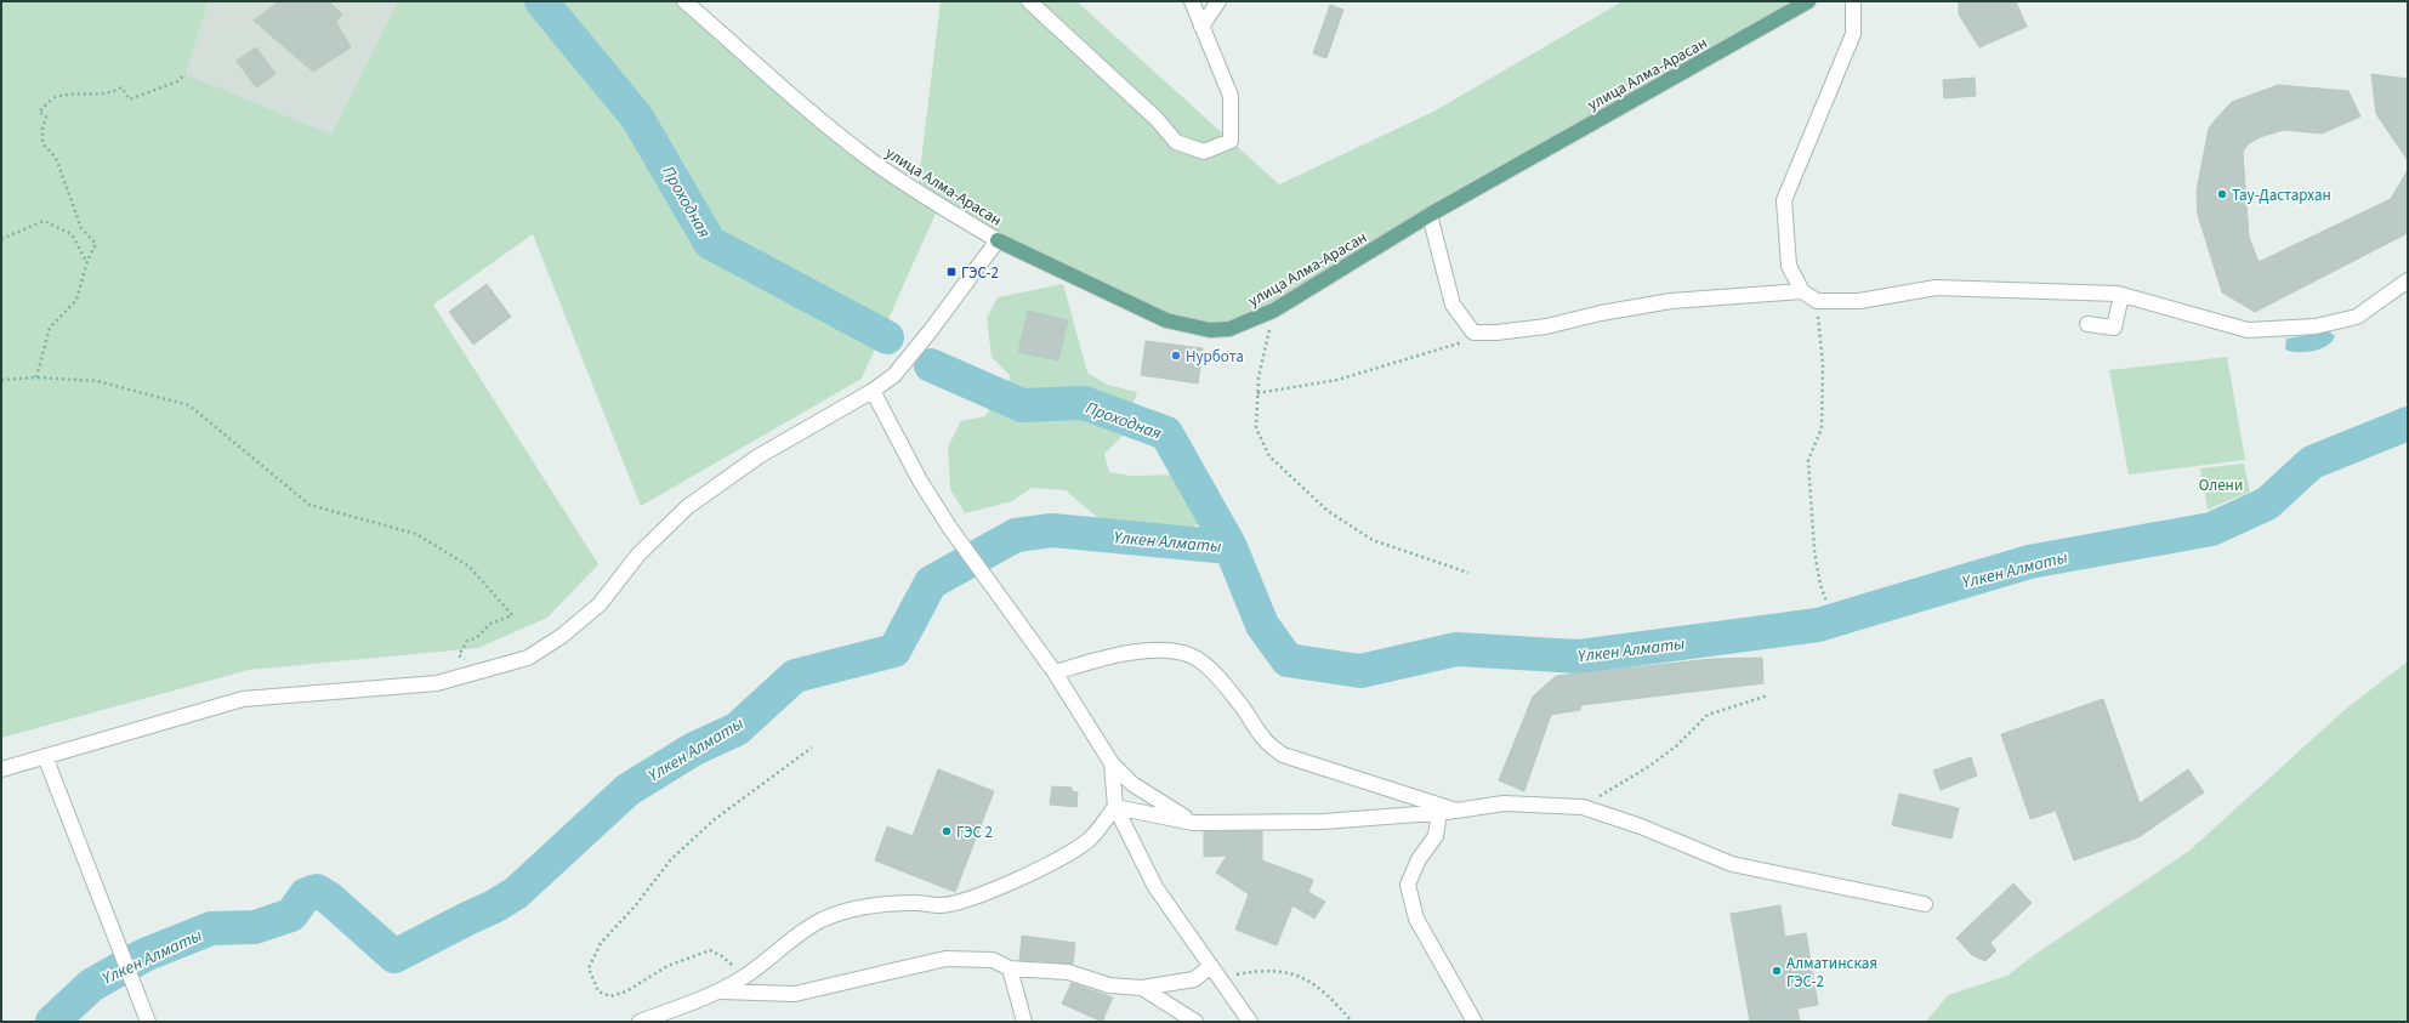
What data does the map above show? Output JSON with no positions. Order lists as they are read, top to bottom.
{
  "streets": {
    "main road": ["улица Алма-Арасан"]
  },
  "water": ["Проходная", "Үлкен Алматы"],
  "parks": ["Олени"],
  "places": {
    "other": [
      "Тау-Дастархан",
      "Нурбота",
      "ГЭС 2",
      "Алматинская ГЭС-2"
    ],
    "transit": ["ГЭС-2"]
  }
}
